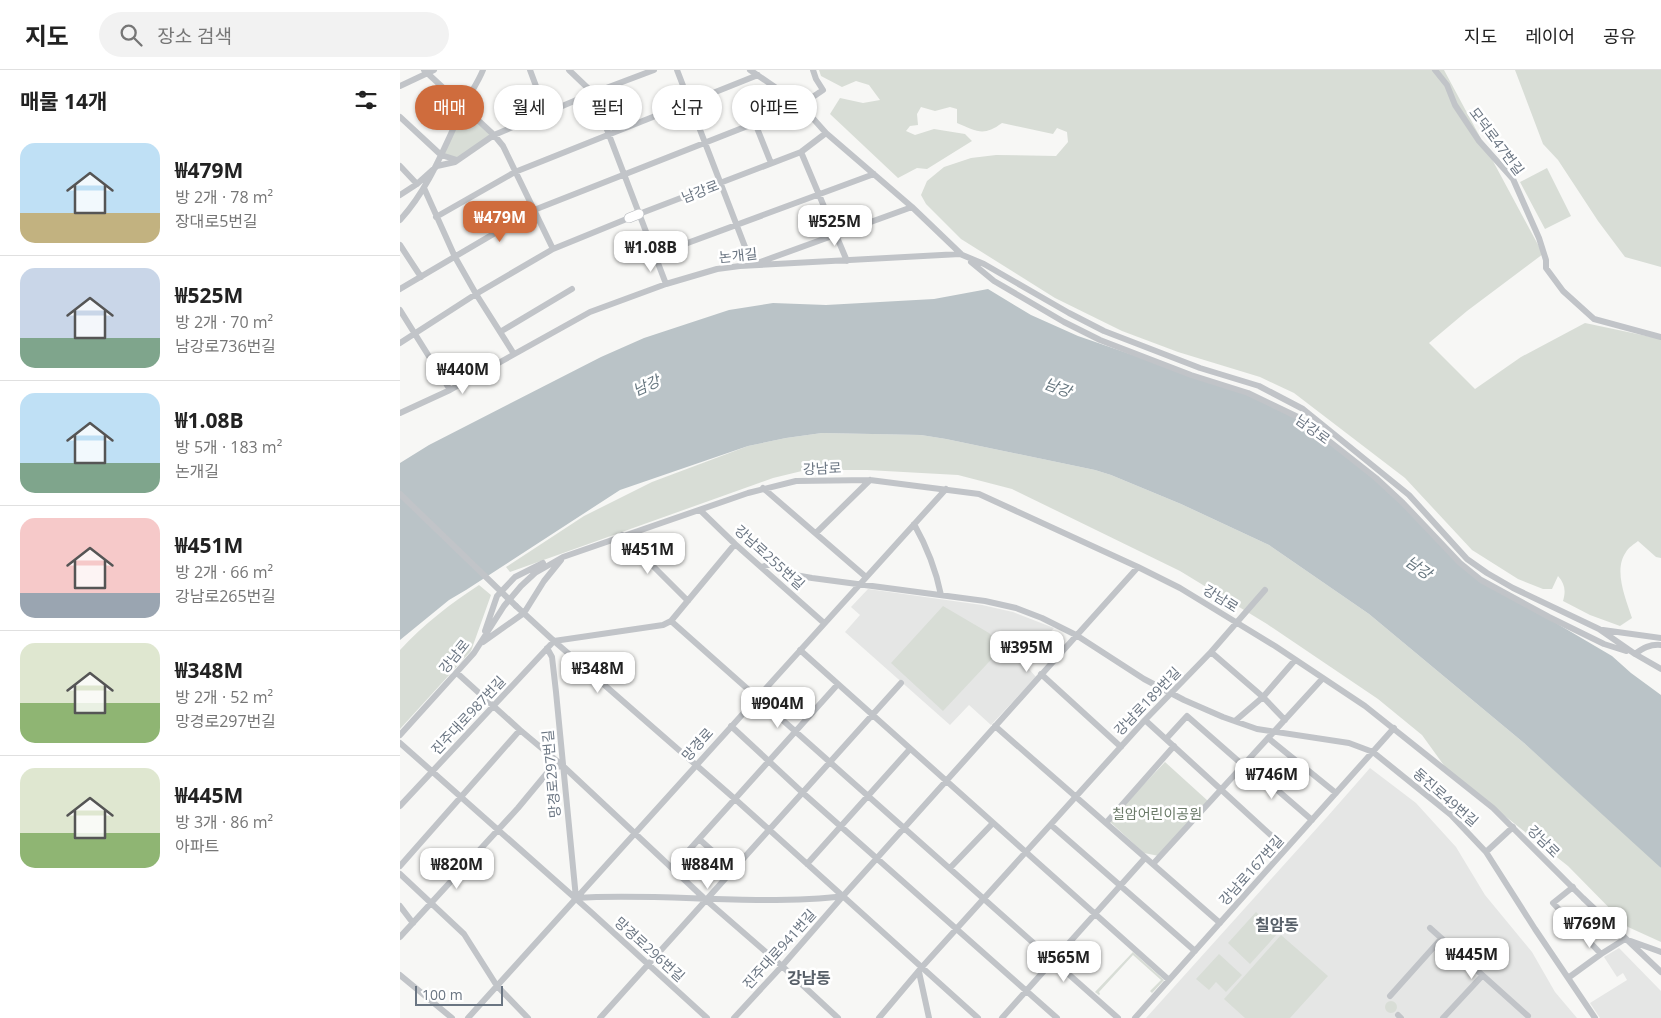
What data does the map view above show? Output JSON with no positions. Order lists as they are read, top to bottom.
{
  "streets": {
    "main road": ["남강로"],
    "street": [
      "모덕로47번길",
      "논개길",
      "강남로",
      "강남로255번길",
      "강남로189번길",
      "진주대로987번길",
      "망경로",
      "망경로297번길",
      "동진로49번길",
      "강남로167번길",
      "망경로296번길",
      "진주대로941번길"
    ]
  },
  "crossings": [
    ["남강로", "논개길"],
    ["강남로", "강남로255번길"],
    ["강남로", "강남로189번길"],
    ["강남로", "망경로"],
    ["강남로", "강남로167번길"],
    ["강남로", "진주대로941번길"],
    ["강남로255번길", "망경로"],
    ["강남로255번길", "동진로49번길"],
    ["강남로189번길", "동진로49번길"],
    ["진주대로987번길", "망경로297번길"],
    ["진주대로987번길", "망경로296번길"],
    ["망경로", "망경로297번길"],
    ["망경로", "동진로49번길"],
    ["망경로", "망경로296번길"],
    ["망경로297번길", "망경로296번길"],
    ["동진로49번길", "강남로167번길"],
    ["동진로49번길", "진주대로941번길"]
  ],
  "districts": ["칠암동", "강남동"],
  "water": ["남강"],
  "parks": ["칠암어린이공원"],
  "scale_bar": "100 m",
  "page": {
    "header": "지도",
    "search": "장소 검색",
    "nav": ["지도", "레이어", "공유"],
    "heading": "매물 14개",
    "chip": [
      "매매",
      "월세",
      "필터",
      "신규",
      "아파트"
    ],
    "list": [
      {
        "name": "₩479M",
        "note": "방 2개 · 78 m² · 장대로5번길"
      },
      {
        "name": "₩525M",
        "note": "방 2개 · 70 m² · 남강로736번길"
      },
      {
        "name": "₩1.08B",
        "note": "방 5개 · 183 m² · 논개길"
      },
      {
        "name": "₩451M",
        "note": "방 2개 · 66 m² · 강남로265번길"
      },
      {
        "name": "₩348M",
        "note": "방 2개 · 52 m² · 망경로297번길"
      },
      {
        "name": "₩445M",
        "note": "방 3개 · 86 m² · 아파트"
      }
    ],
    "price": [
      "₩479M",
      "₩525M",
      "₩1.08B",
      "₩440M",
      "₩451M",
      "₩395M",
      "₩348M",
      "₩904M",
      "₩746M",
      "₩820M",
      "₩884M",
      "₩769M",
      "₩445M",
      "₩565M"
    ],
    "scale": "100 m"
  }
}
